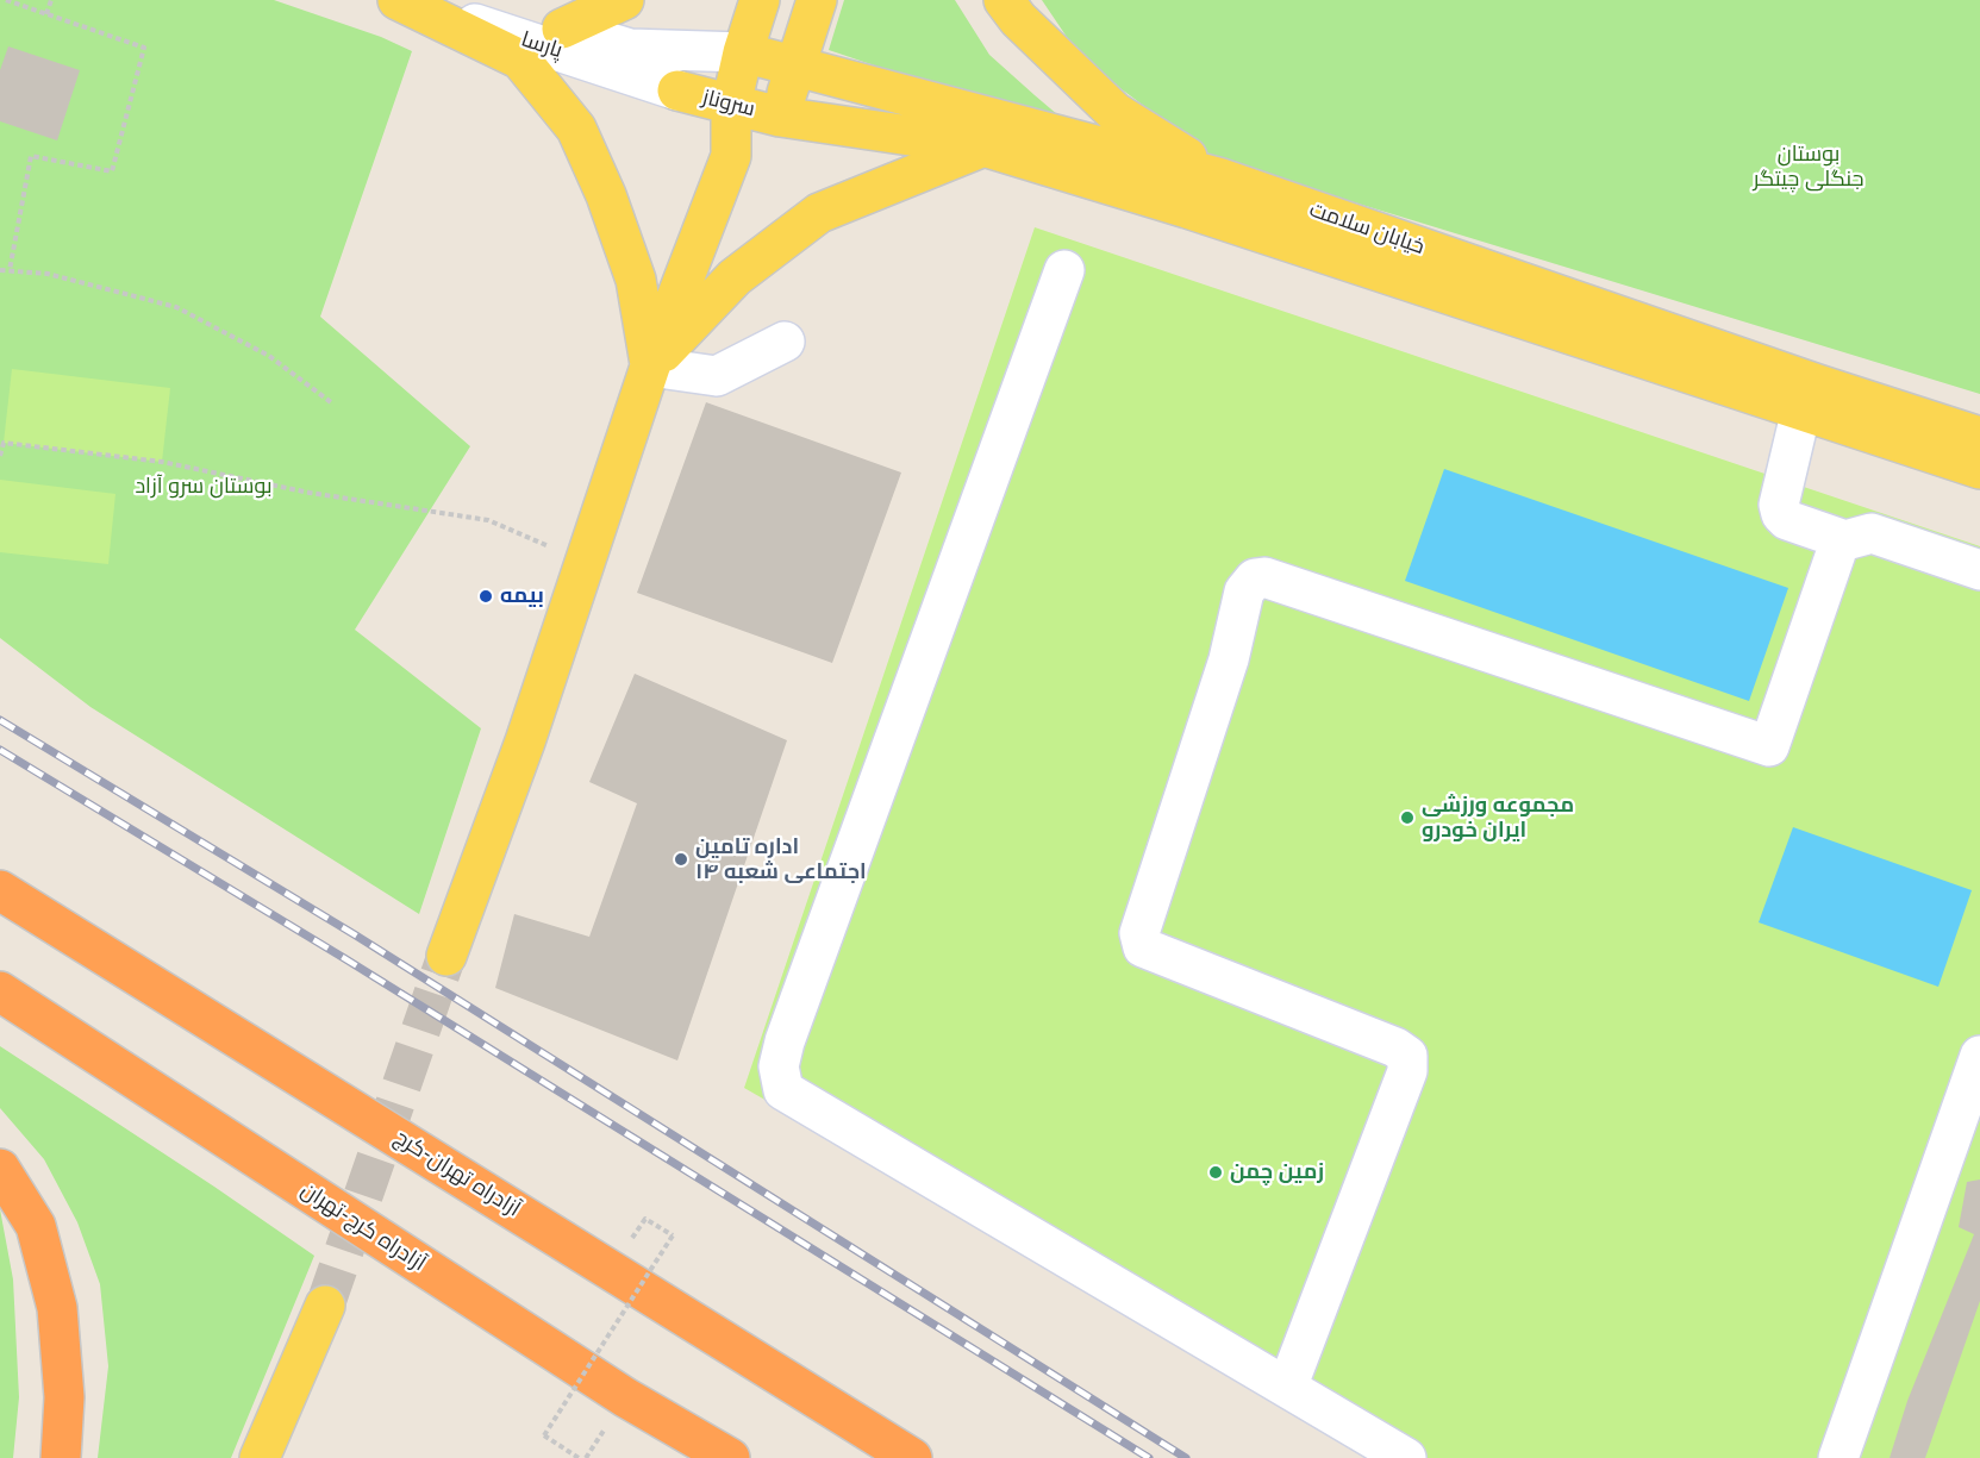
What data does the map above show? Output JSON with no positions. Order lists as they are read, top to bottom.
{
  "streets": {
    "highway": ["آزادراه تهران-کرج", "آزادراه کرج-تهران"],
    "main road": ["سروناز", "خیابان سلامت"],
    "street": ["پارسا"]
  },
  "crossings": [
    ["پارسا", "سروناز"],
    ["پارسا", "خیابان سلامت"],
    ["سروناز", "خیابان سلامت"]
  ],
  "parks": ["بوستان جنگلی چیتگر", "بوستان سرو آزاد"],
  "places": [
    "بیمه",
    "مجموعه ورزشی ایران خودرو",
    "اداره تامین اجتماعی شعبه ۱۴",
    "زمین چمن"
  ]
}
